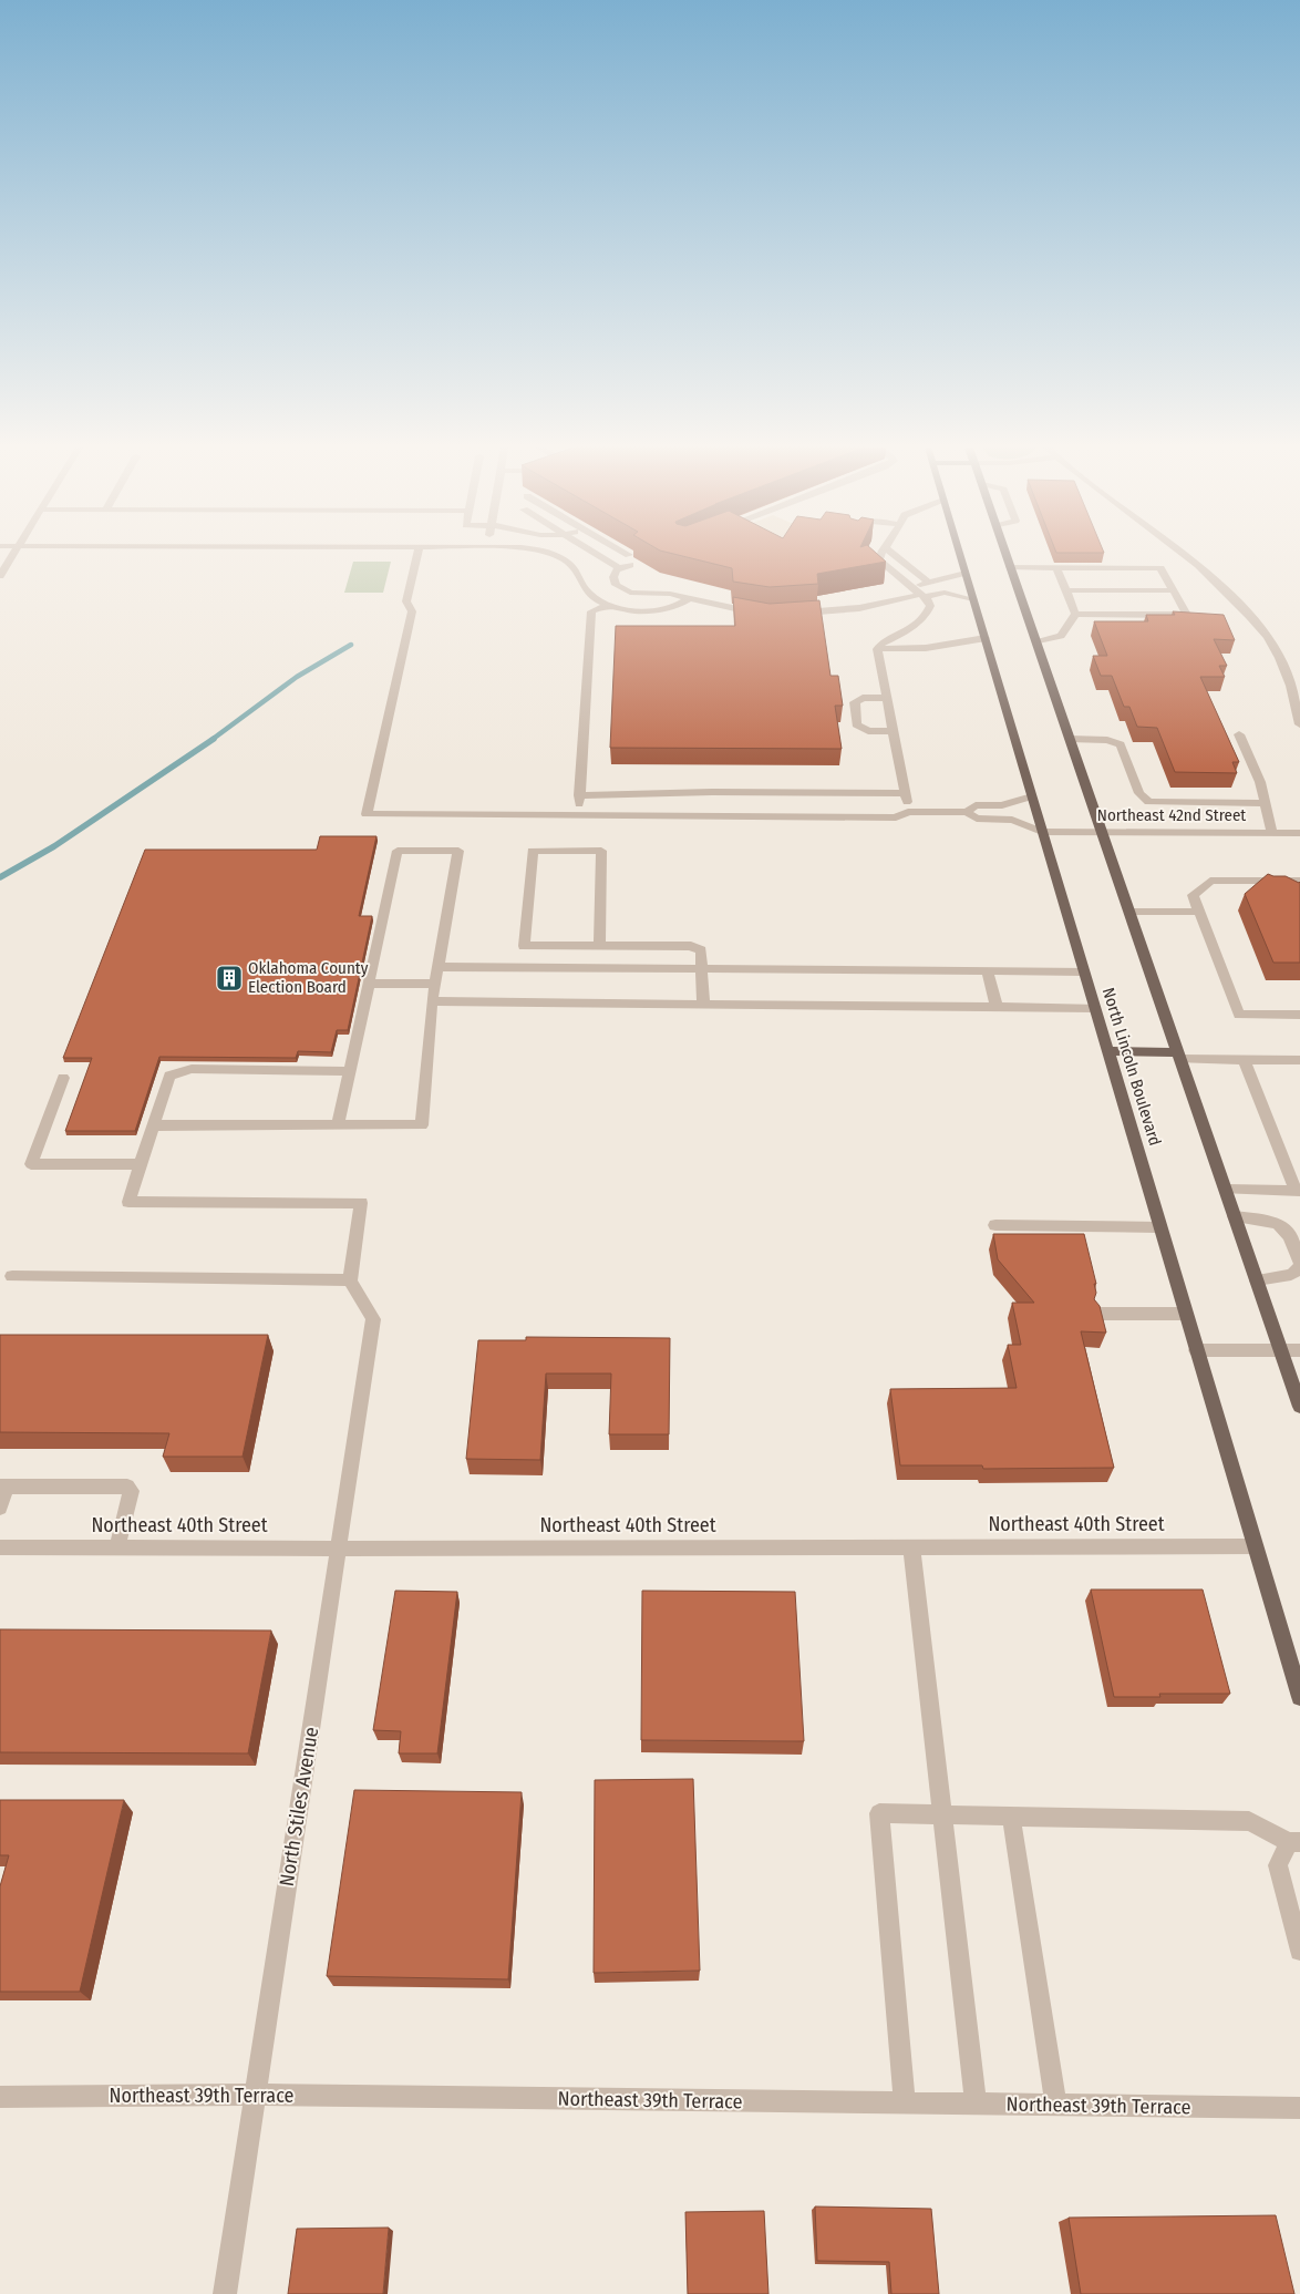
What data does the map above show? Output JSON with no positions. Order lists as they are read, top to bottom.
{
  "streets": {
    "main road": ["North Lincoln Boulevard"],
    "street": [
      "Northeast 42nd Street",
      "Northeast 40th Street",
      "North Stiles Avenue",
      "Northeast 39th Terrace"
    ]
  },
  "crossings": [
    ["Northeast 42nd Street", "North Lincoln Boulevard"],
    ["North Lincoln Boulevard", "Northeast 40th Street"],
    ["Northeast 40th Street", "North Stiles Avenue"],
    ["North Stiles Avenue", "Northeast 39th Terrace"]
  ],
  "places": {
    "building": ["Oklahoma County Election Board"]
  }
}
